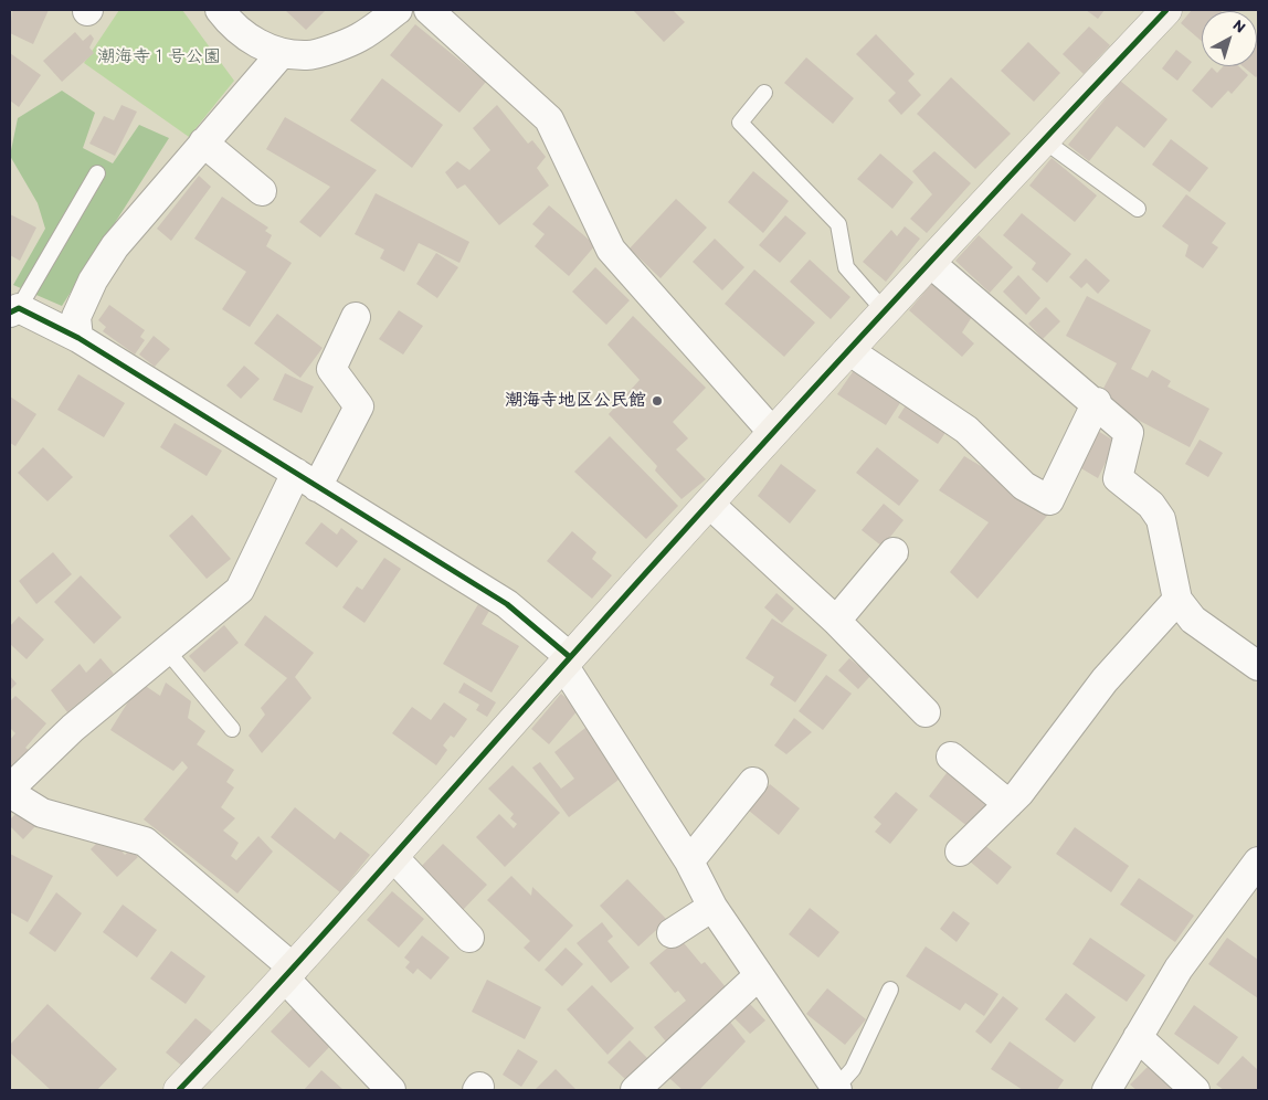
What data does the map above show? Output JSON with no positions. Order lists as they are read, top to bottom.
{
  "parks": ["潮海寺１号公園"],
  "places": ["潮海寺地区公民館"],
  "north": "top right"
}
